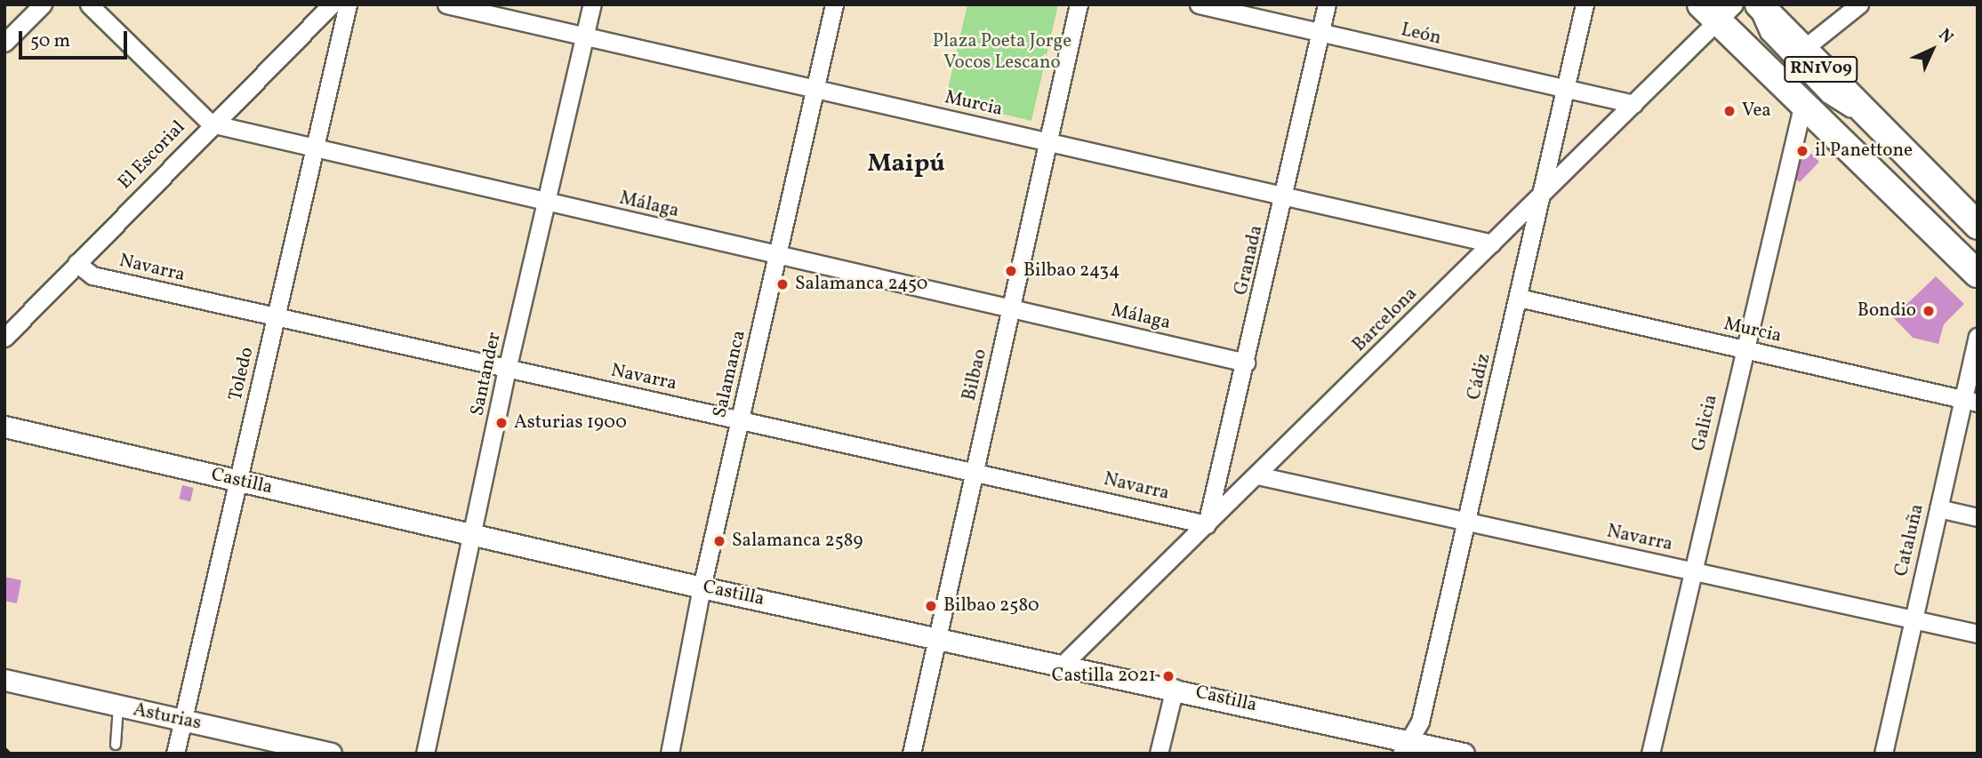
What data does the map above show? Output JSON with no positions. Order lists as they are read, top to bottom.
{
  "streets": {
    "main road": ["RN1V09"],
    "street": [
      "León",
      "Murcia",
      "El Escorial",
      "Málaga",
      "Granada",
      "Navarra",
      "Barcelona",
      "Toledo",
      "Santander",
      "Salamanca",
      "Bilbao",
      "Cádiz",
      "Galicia",
      "Castilla",
      "Cataluña",
      "Asturias"
    ]
  },
  "crossings": [
    ["León", "Granada"],
    ["León", "Barcelona"],
    ["León", "Cádiz"],
    ["RN1V09", "Barcelona"],
    ["RN1V09", "Galicia"],
    ["Murcia", "Granada"],
    ["Murcia", "Barcelona"],
    ["Murcia", "Santander"],
    ["Murcia", "Salamanca"],
    ["Murcia", "Bilbao"],
    ["Murcia", "Cádiz"],
    ["Murcia", "Galicia"],
    ["Murcia", "Cataluña"],
    ["El Escorial", "Málaga"],
    ["El Escorial", "Navarra"],
    ["Málaga", "Granada"],
    ["Málaga", "Toledo"],
    ["Málaga", "Santander"],
    ["Málaga", "Salamanca"],
    ["Málaga", "Bilbao"],
    ["Granada", "Navarra"],
    ["Granada", "Barcelona"],
    ["Navarra", "Barcelona"],
    ["Navarra", "Toledo"],
    ["Navarra", "Santander"],
    ["Navarra", "Salamanca"],
    ["Navarra", "Bilbao"],
    ["Navarra", "Cádiz"],
    ["Navarra", "Galicia"],
    ["Navarra", "Cataluña"],
    ["Barcelona", "Cádiz"],
    ["Barcelona", "Castilla"],
    ["Toledo", "Castilla"],
    ["Toledo", "Asturias"],
    ["Santander", "Castilla"],
    ["Salamanca", "Castilla"],
    ["Bilbao", "Castilla"],
    ["Cádiz", "Castilla"]
  ],
  "districts": ["Maipú"],
  "parks": ["Plaza Poeta Jorge Vocos Lescano"],
  "places": [
    "Vea",
    "il Panettone",
    "Bilbao 2434",
    "Salamanca 2450",
    "Bondio",
    "Asturias 1900",
    "Salamanca 2589",
    "Bilbao 2580",
    "Castilla 2021"
  ],
  "scale_bar": "50 m",
  "north": "top right"
}
